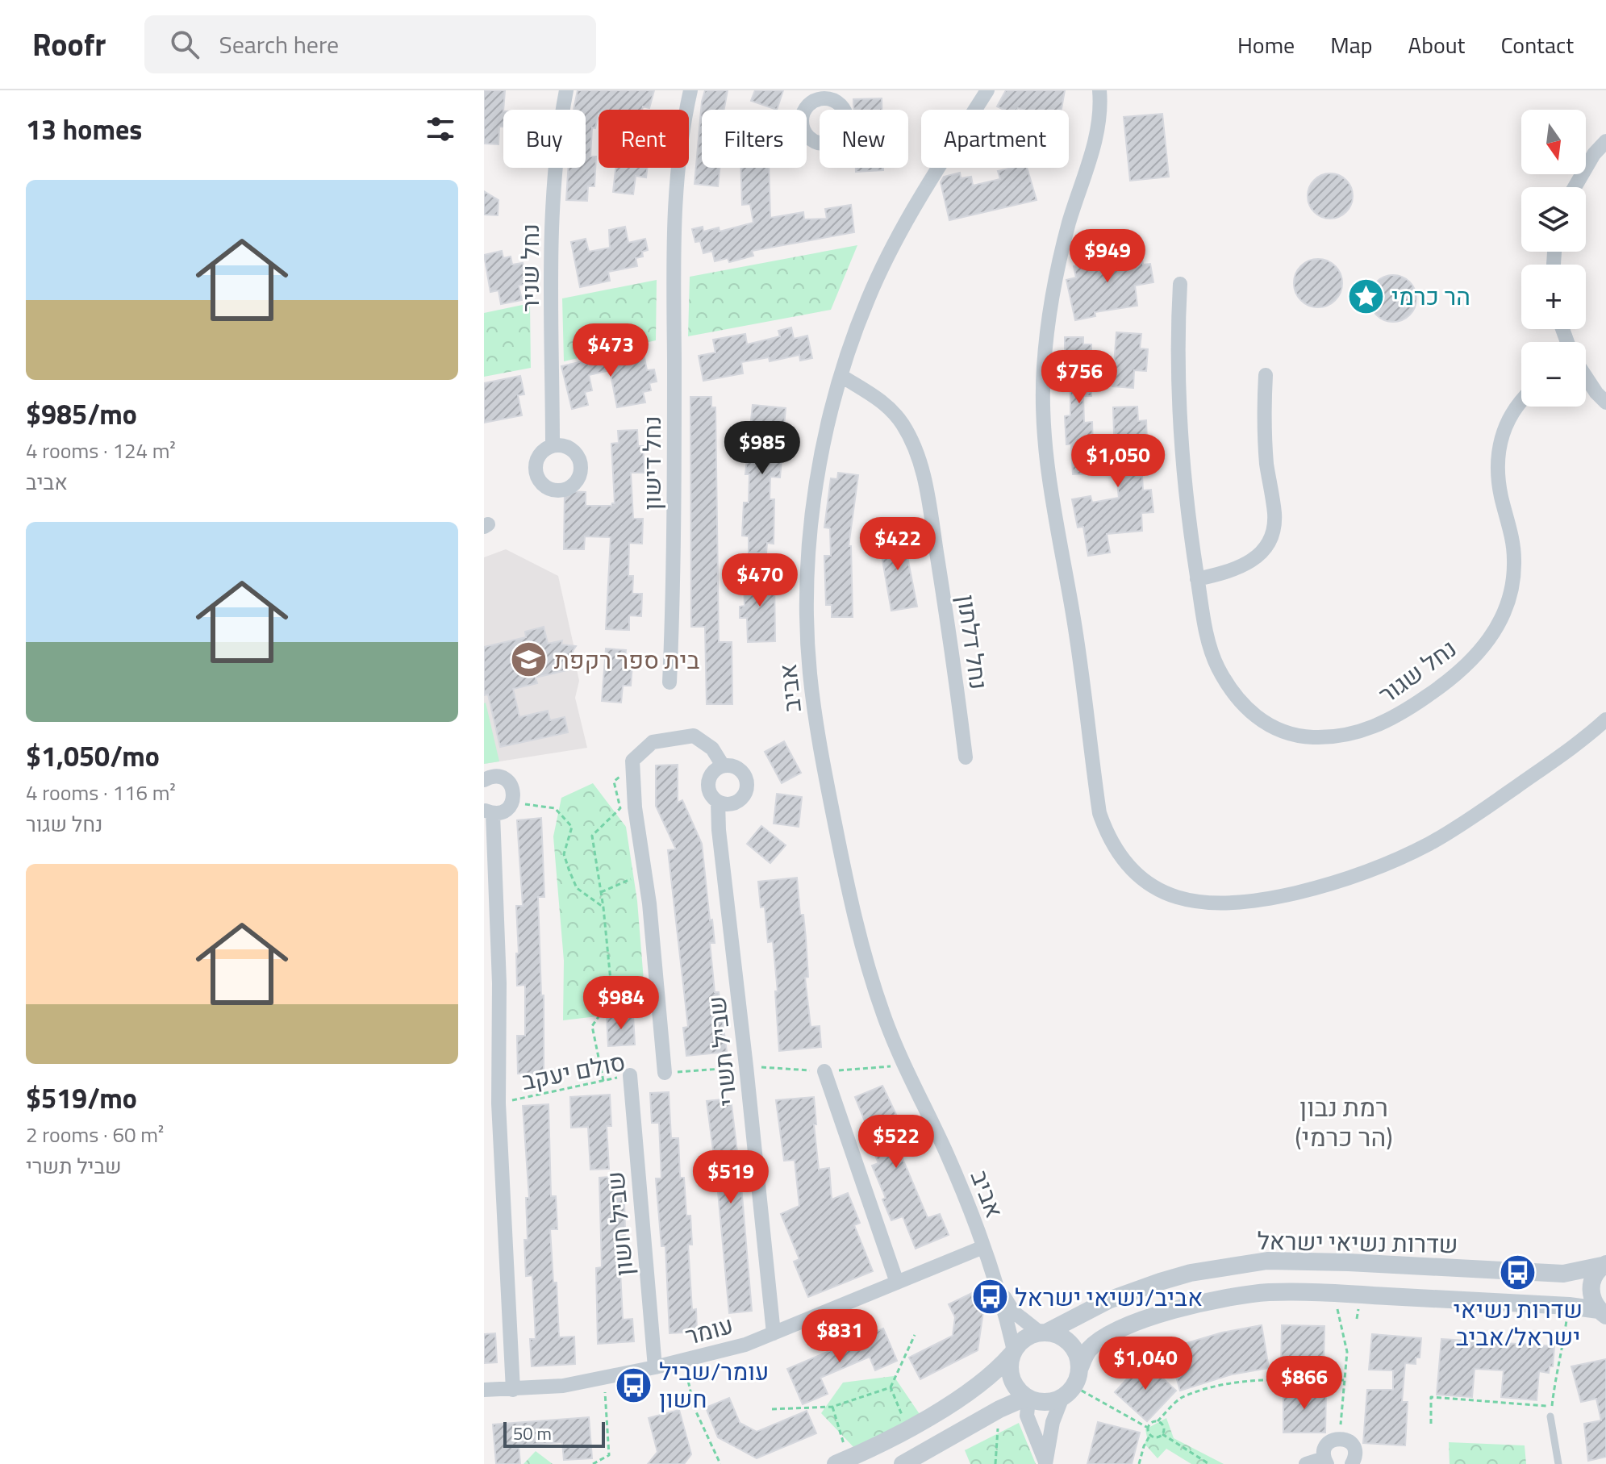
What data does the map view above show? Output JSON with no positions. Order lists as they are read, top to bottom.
{
  "streets": {
    "street": [
      "נחל שניר",
      "נחל דישון",
      "נחל דלתון",
      "נחל שגור",
      "אביב",
      "שביל תשרי",
      "שביל חשון",
      "שדרות נשיאי ישראל",
      "עומר"
    ],
    "path": ["סולם יעקב"]
  },
  "crossings": [
    ["נחל דלתון", "אביב"],
    ["אביב", "שדרות נשיאי ישראל"],
    ["אביב", "עומר"],
    ["שביל תשרי", "עומר"],
    ["סולם יעקב", "שביל חשון"],
    ["שביל חשון", "עומר"]
  ],
  "districts": ["רמת נבון (הר כרמי)"],
  "places": {
    "place": ["הר כרמי"],
    "school or university": ["בית ספר רקפת"],
    "bus stop": ["שדרות נשיאי ישראל/אביב", "אביב/נשיאי ישראל", "עומר/שביל חשון"]
  },
  "scale_bar": "50 m",
  "north": "bottom",
  "page": {
    "header": "Roofr",
    "search": "Search here",
    "nav": [
      "Home",
      "Map",
      "About",
      "Contact"
    ],
    "heading": "13 homes",
    "map_buttons": ["+", "−"],
    "chip": [
      "Buy",
      "Rent",
      "Filters",
      "New",
      "Apartment"
    ],
    "list": [
      {
        "name": "$985/mo",
        "note": "4 rooms · 124 m² · אביב"
      },
      {
        "name": "$1,050/mo",
        "note": "4 rooms · 116 m² · נחל שגור"
      },
      {
        "name": "$519/mo",
        "note": "2 rooms · 60 m² · שביל תשרי"
      }
    ],
    "price": [
      "$949",
      "$473",
      "$756",
      "$985",
      "$1,050",
      "$422",
      "$470",
      "$984",
      "$522",
      "$519",
      "$831",
      "$1,040",
      "$866"
    ],
    "scale": "50 m"
  }
}
